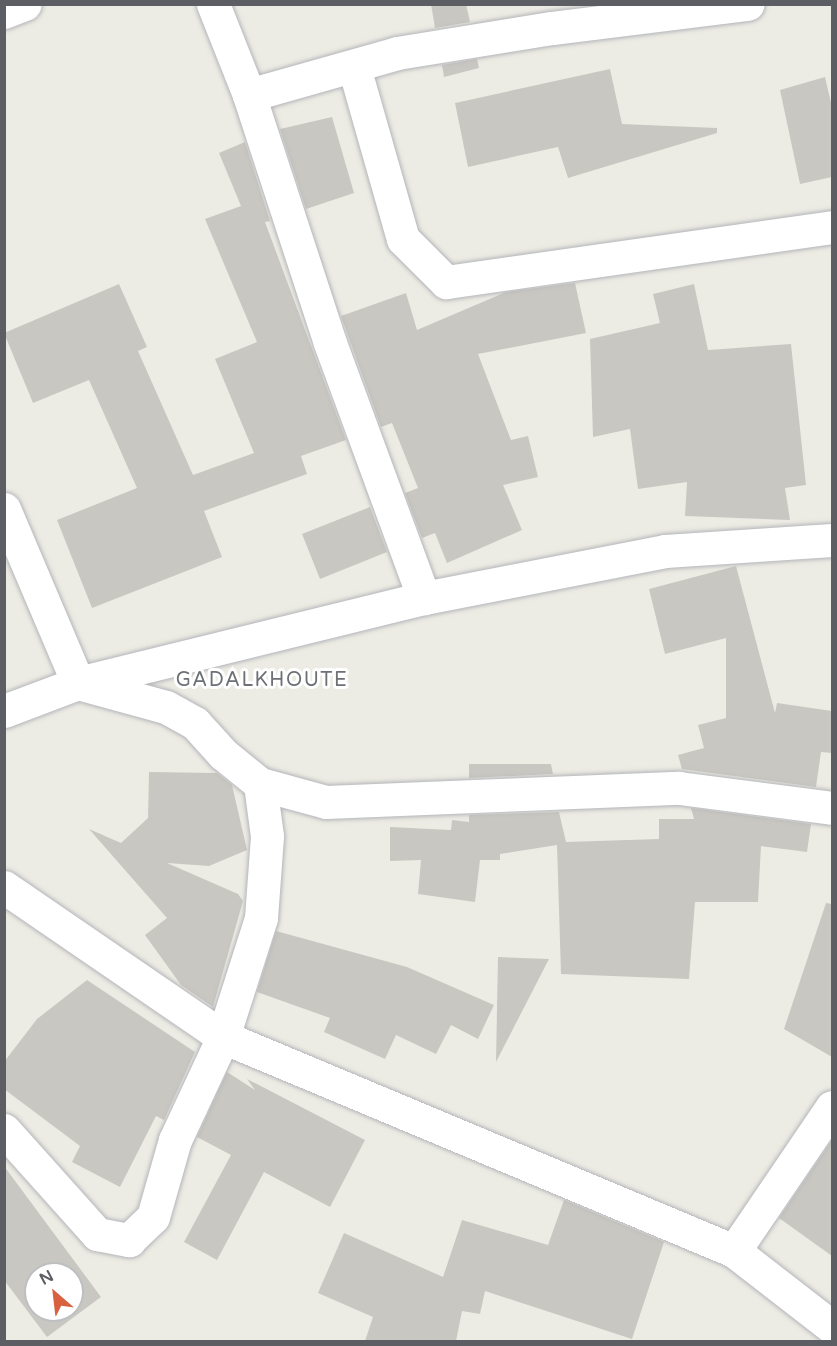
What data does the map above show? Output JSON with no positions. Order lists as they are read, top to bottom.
{
  "districts": ["GADALKHOUTE"],
  "north": "top left"
}
